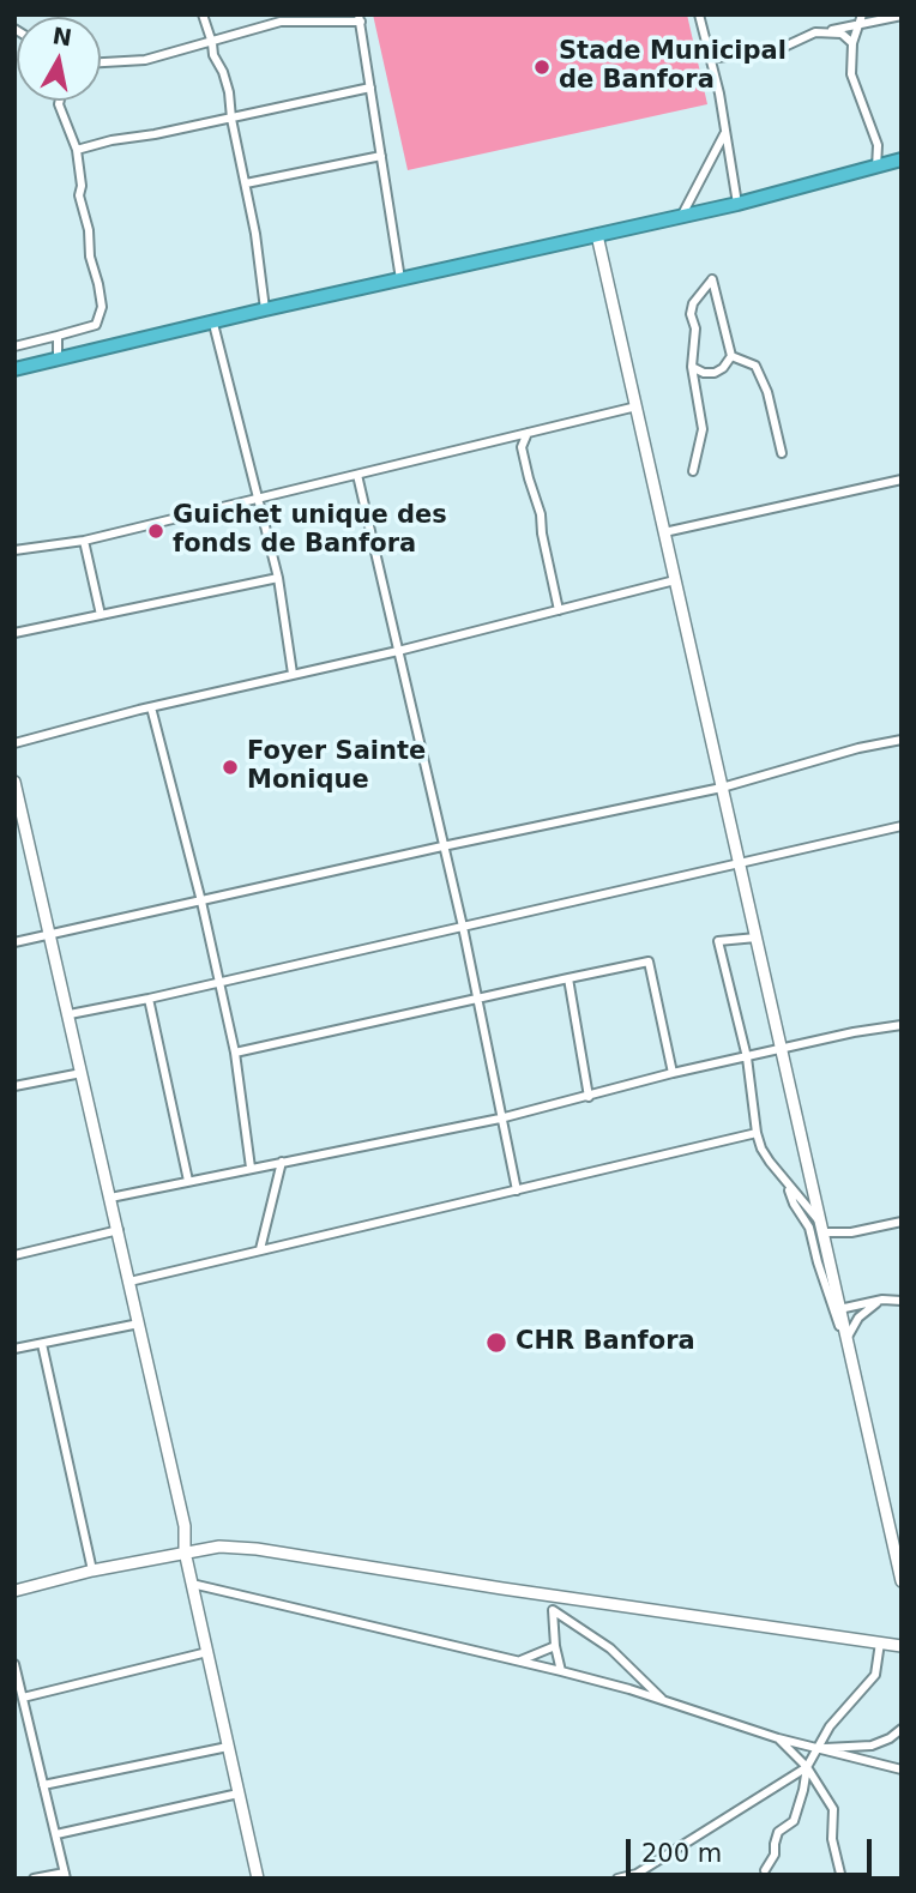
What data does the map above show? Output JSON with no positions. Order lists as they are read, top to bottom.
{
  "places": [
    "Stade Municipal de Banfora",
    "Guichet unique des fonds de Banfora",
    "Foyer Sainte Monique",
    "CHR Banfora"
  ],
  "scale_bar": "200 m",
  "north": "top"
}
